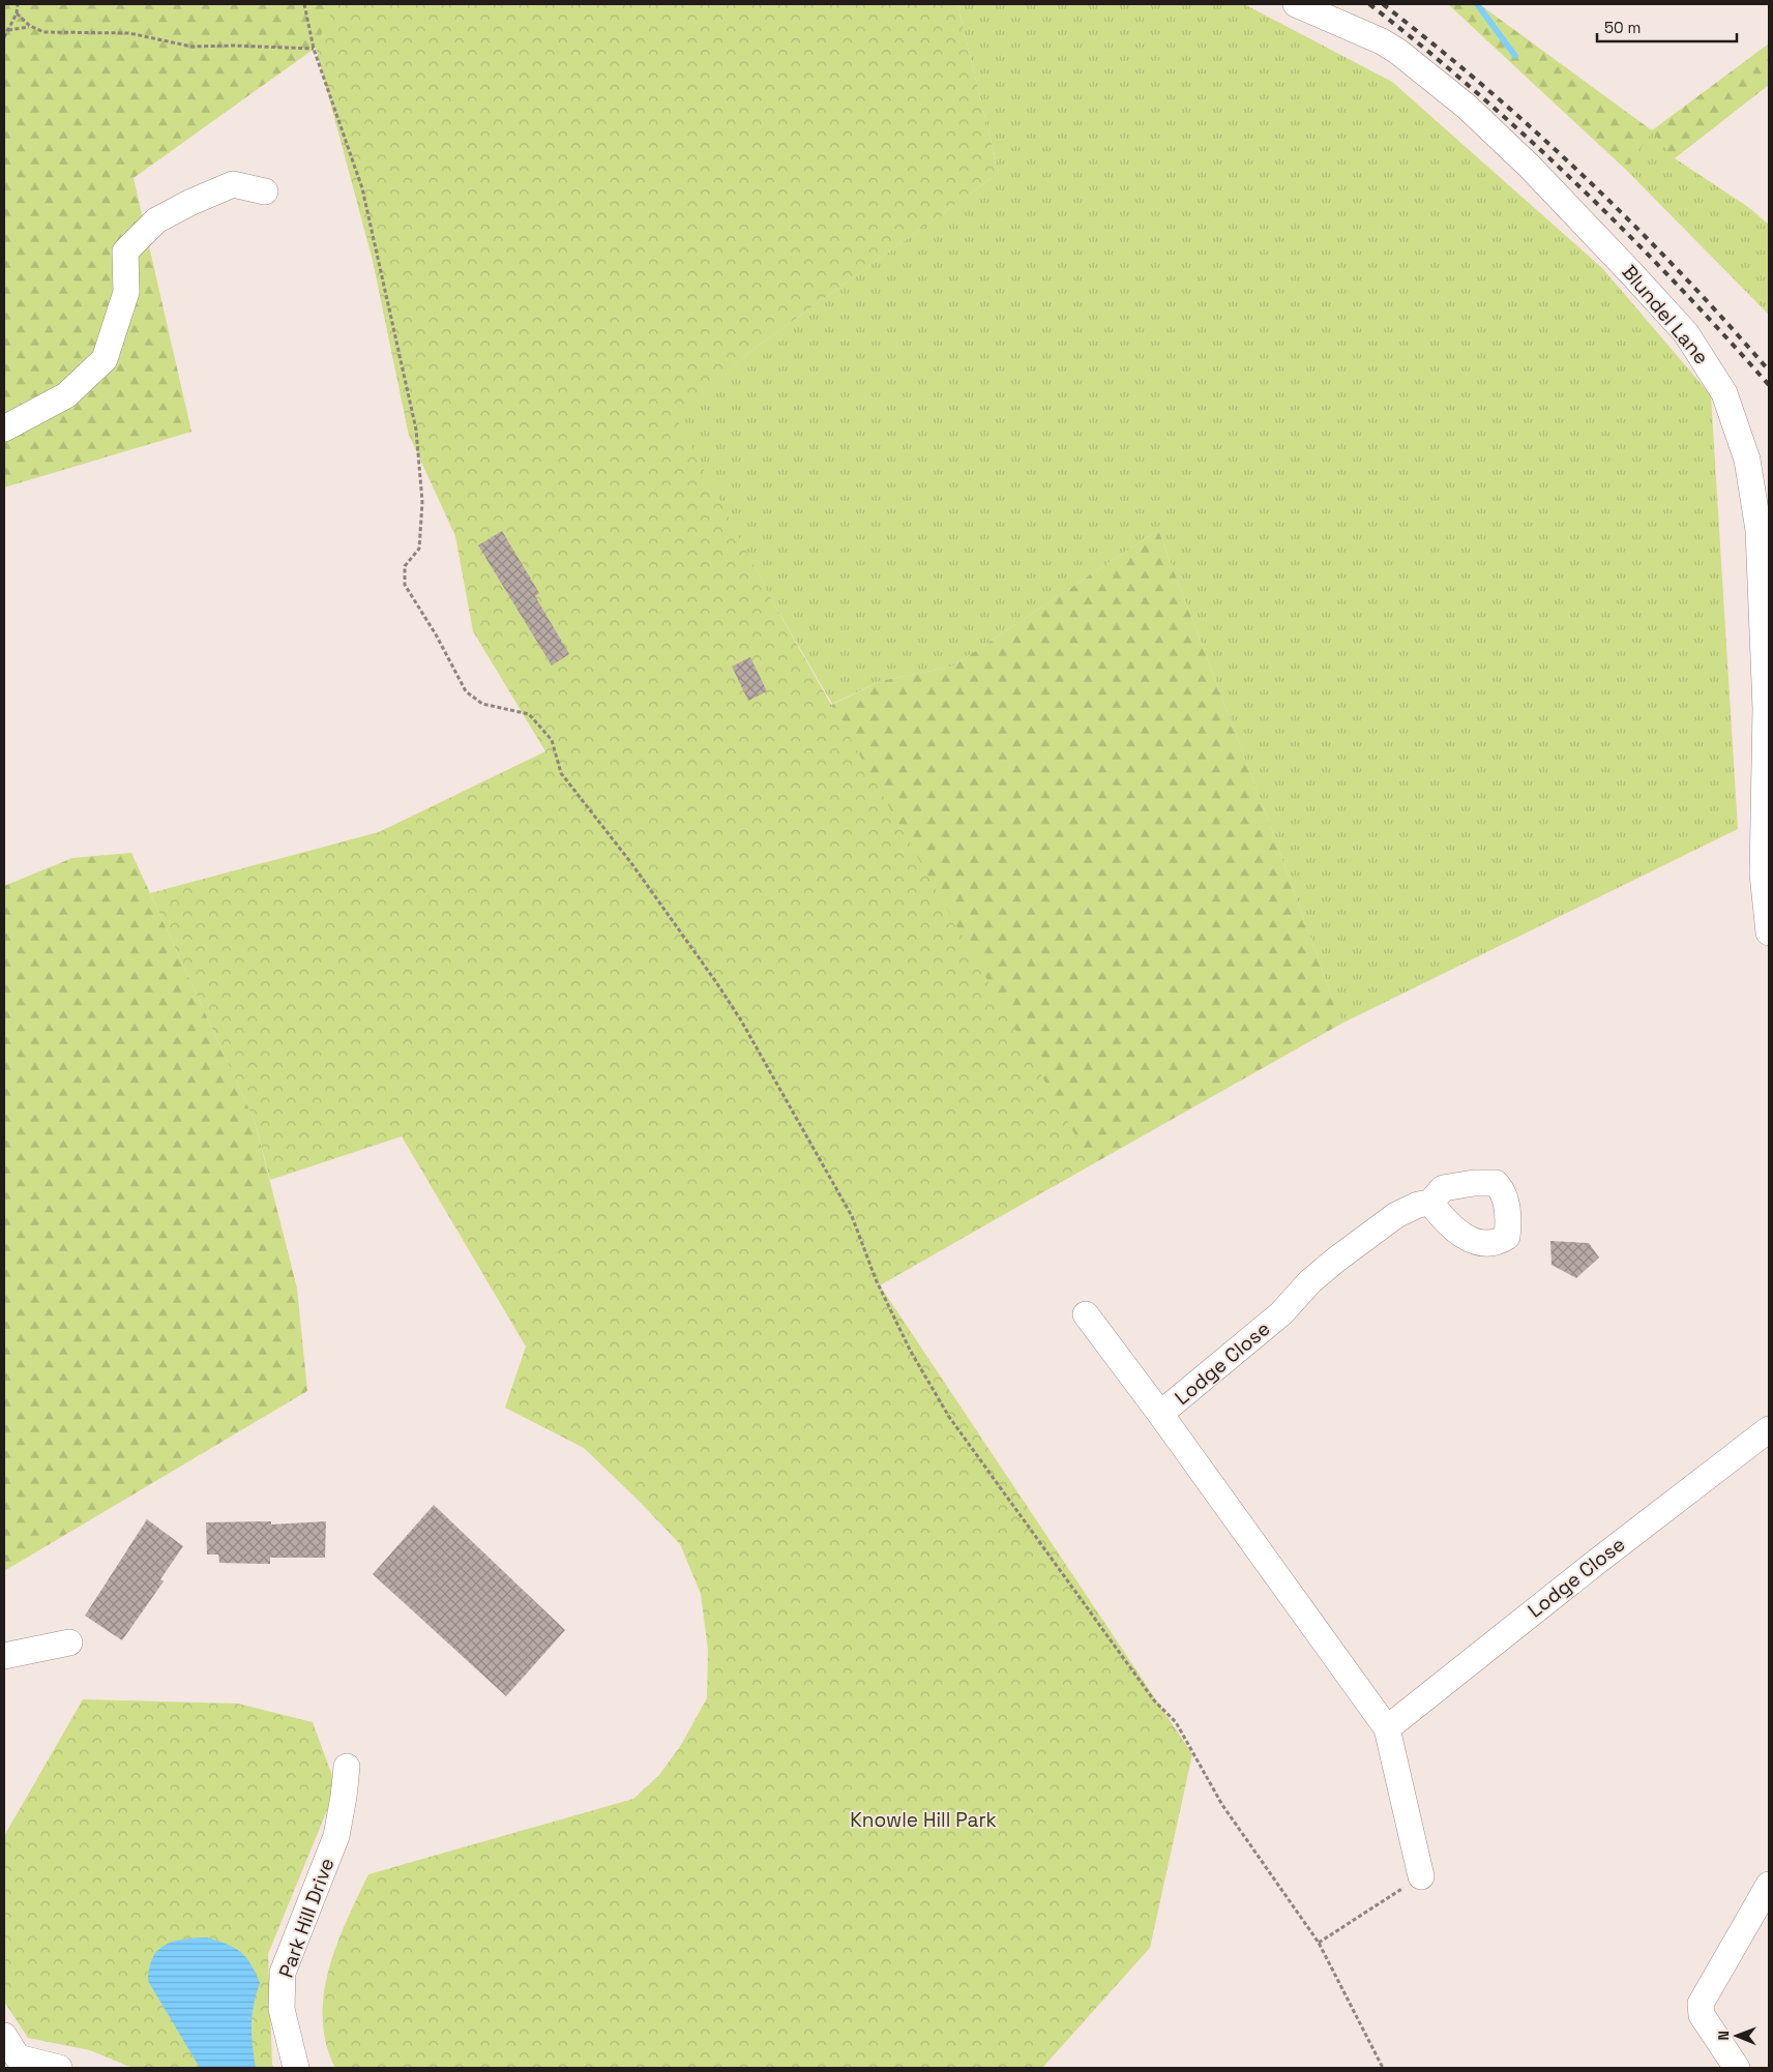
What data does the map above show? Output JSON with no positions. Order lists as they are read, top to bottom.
{
  "streets": {
    "street": ["Blundel Lane", "Lodge Close", "Park Hill Drive"]
  },
  "parks": ["Knowle Hill Park"],
  "scale_bar": "50 m",
  "north": "left"
}
